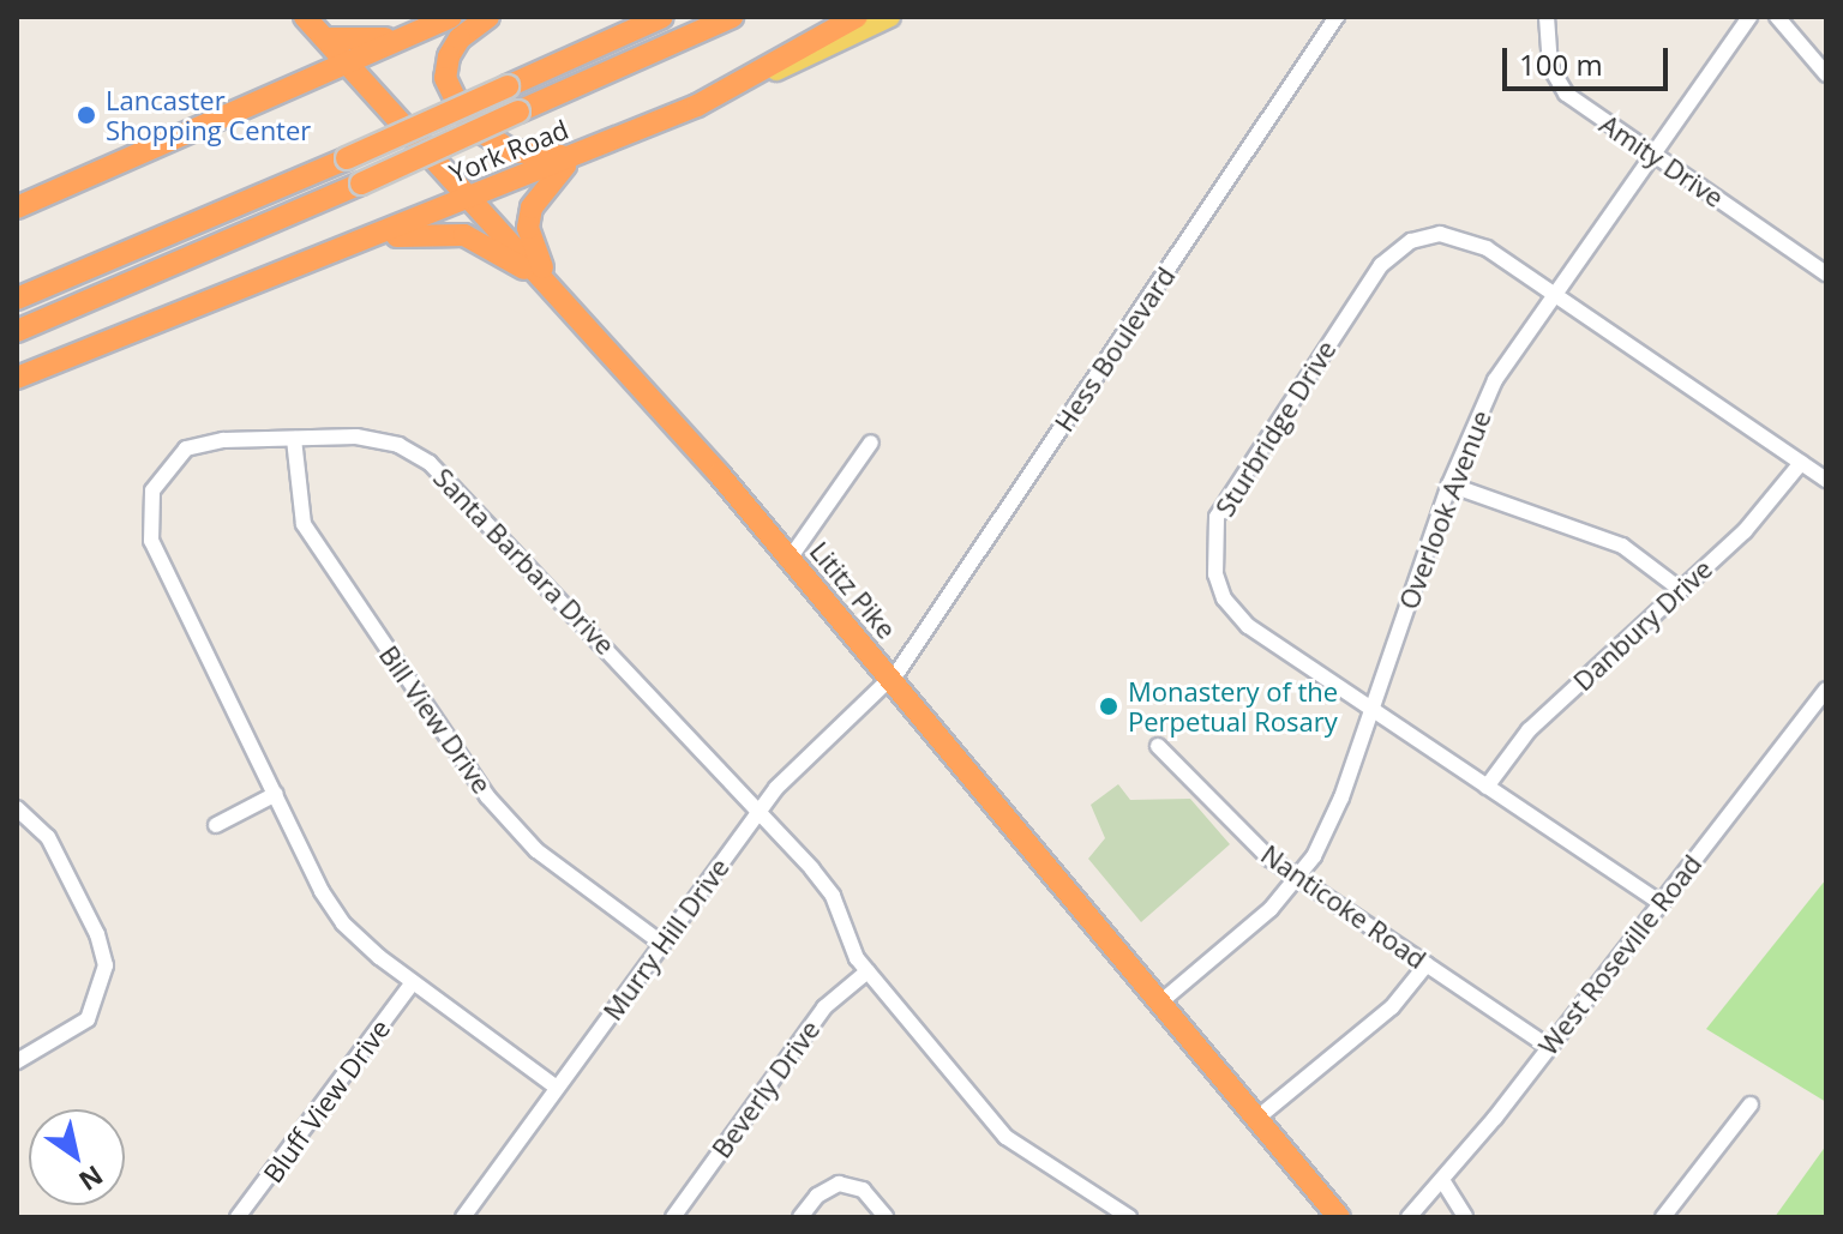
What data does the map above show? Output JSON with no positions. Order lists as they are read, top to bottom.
{
  "streets": {
    "highway": ["York Road", "Lititz Pike"],
    "street": [
      "Amity Drive",
      "Hess Boulevard",
      "Sturbridge Drive",
      "Overlook Avenue",
      "Santa Barbara Drive",
      "Danbury Drive",
      "Bill View Drive",
      "Nanticoke Road",
      "Murry Hill Drive",
      "West Roseville Road",
      "Beverly Drive",
      "Bluff View Drive"
    ]
  },
  "crossings": [
    ["York Road", "Lititz Pike"],
    ["Amity Drive", "Overlook Avenue"],
    ["Hess Boulevard", "Lititz Pike"],
    ["Hess Boulevard", "Murry Hill Drive"],
    ["Sturbridge Drive", "Overlook Avenue"],
    ["Sturbridge Drive", "Danbury Drive"],
    ["Sturbridge Drive", "West Roseville Road"],
    ["Overlook Avenue", "Lititz Pike"],
    ["Overlook Avenue", "Nanticoke Road"],
    ["Santa Barbara Drive", "Bill View Drive"],
    ["Santa Barbara Drive", "Murry Hill Drive"],
    ["Santa Barbara Drive", "Beverly Drive"],
    ["Santa Barbara Drive", "Bluff View Drive"],
    ["Lititz Pike", "Murry Hill Drive"],
    ["Bill View Drive", "Murry Hill Drive"],
    ["Nanticoke Road", "West Roseville Road"]
  ],
  "places": ["Lancaster Shopping Center", "Monastery of the Perpetual Rosary"],
  "scale_bar": "100 m",
  "north": "bottom right"
}
